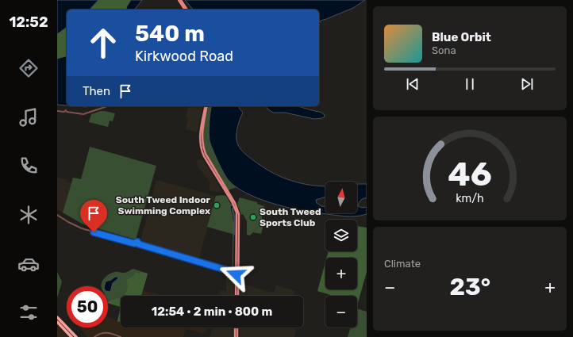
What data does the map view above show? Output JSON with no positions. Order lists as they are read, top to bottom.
{
  "places": ["South Tweed Indoor Swimming Complex", "South Tweed Sports Club"],
  "north": "top",
  "page": {
    "tabs": "12:52",
    "turn": ["540 m", "Kirkwood Road"],
    "song": ["Blue Orbit", "Sona"],
    "then": "Then",
    "map_buttons": ["+", "−"],
    "tile": "Climate",
    "heat": ["−", "23°", "+"],
    "limit": "50",
    "trip": "12:54 · 2 min · 800 m",
    "gauge": ["46", "km/h"]
  }
}
